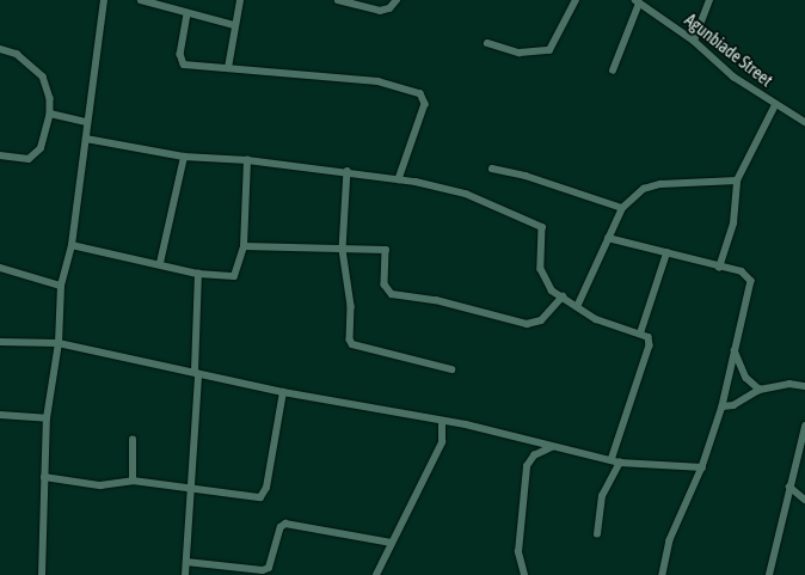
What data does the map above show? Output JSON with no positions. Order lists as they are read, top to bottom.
{
  "streets": {
    "street": ["Agunbiade Street"]
  }
}
